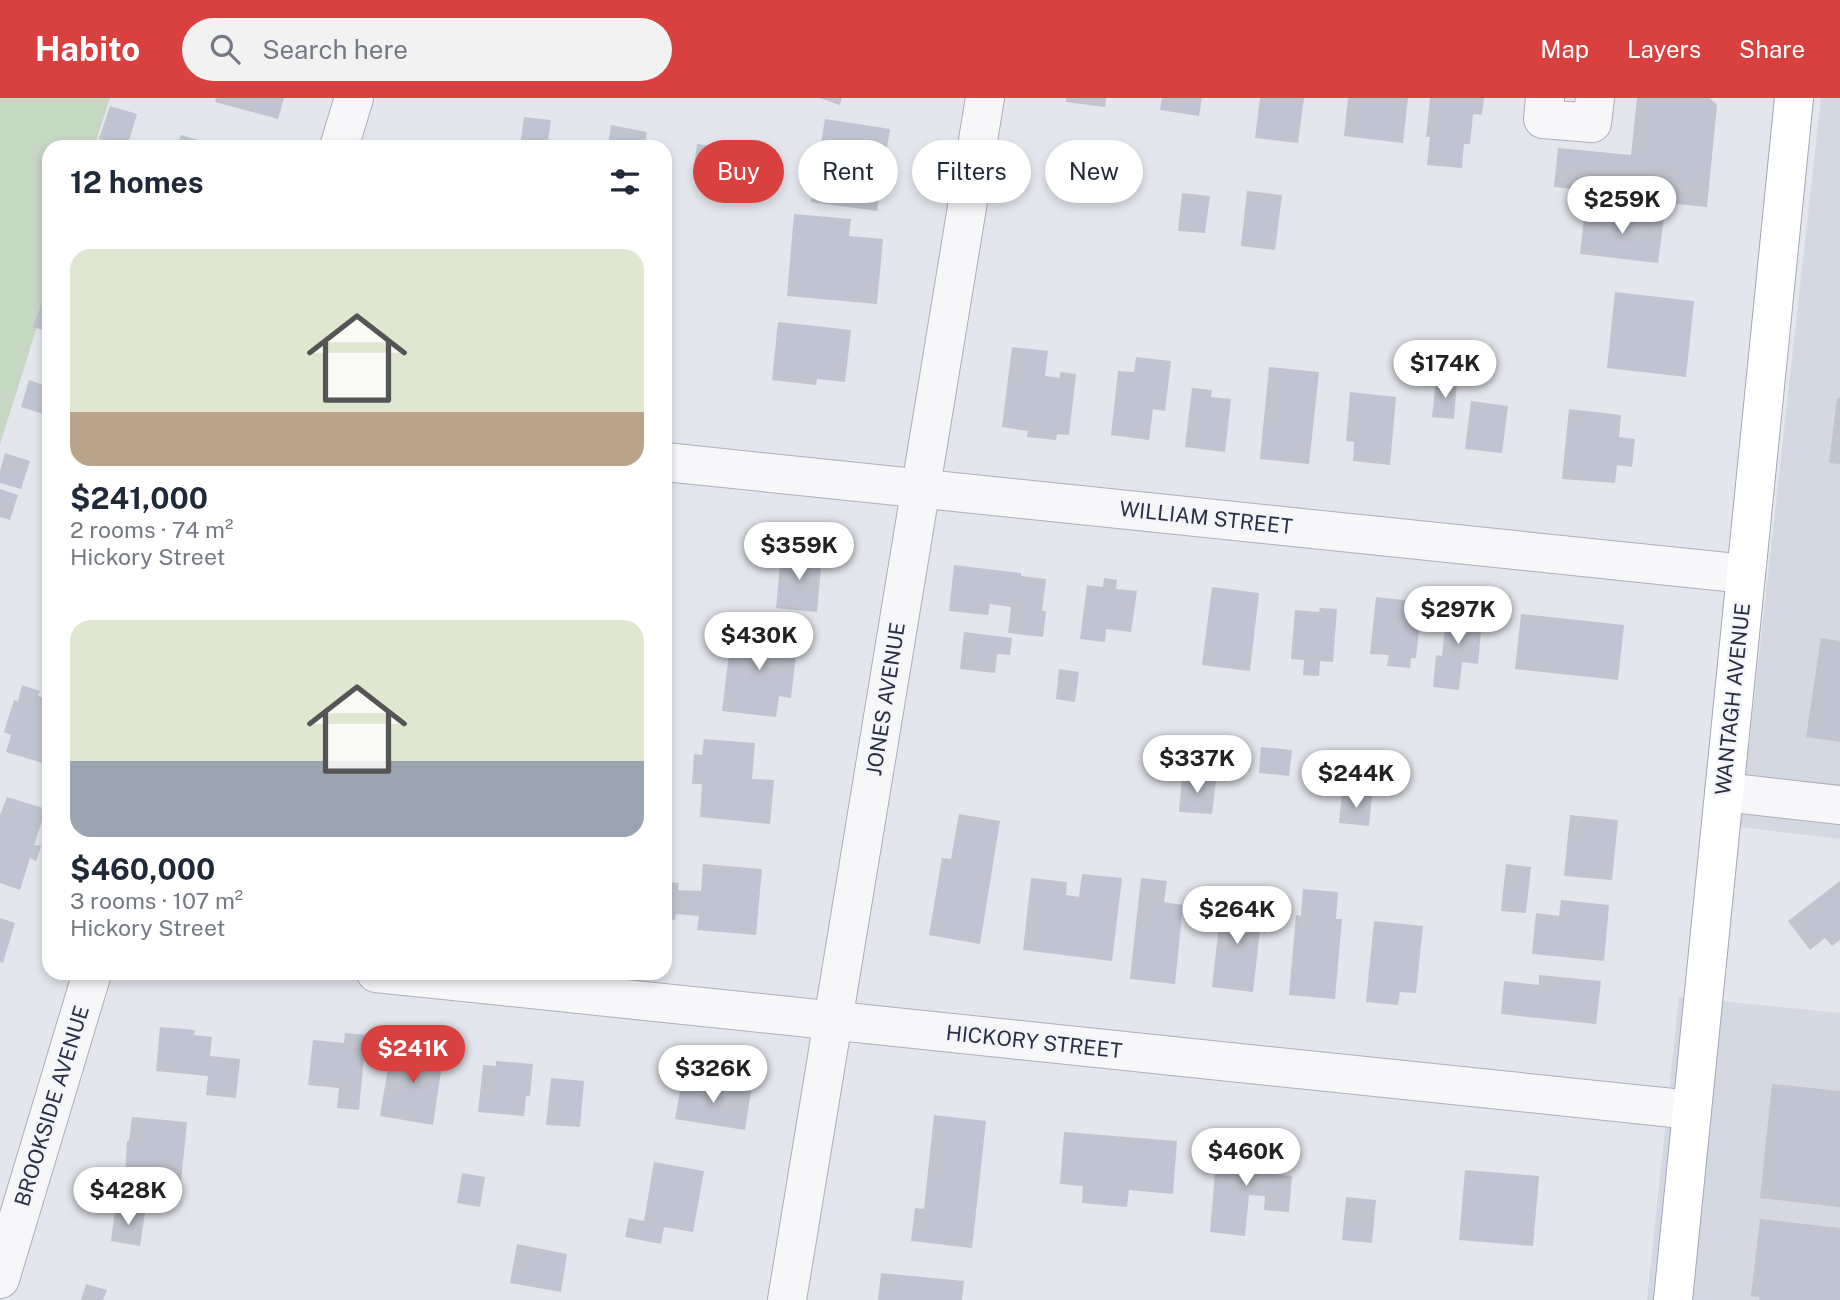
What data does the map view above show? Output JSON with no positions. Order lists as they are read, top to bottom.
{
  "streets": {
    "main road": ["WANTAGH AVENUE"],
    "street": [
      "WILLIAM STREET",
      "JONES AVENUE",
      "HICKORY STREET",
      "BROOKSIDE AVENUE"
    ]
  },
  "crossings": [
    ["WILLIAM STREET", "JONES AVENUE"],
    ["WILLIAM STREET", "WANTAGH AVENUE"],
    ["JONES AVENUE", "HICKORY STREET"],
    ["WANTAGH AVENUE", "HICKORY STREET"]
  ],
  "page": {
    "header": "Habito",
    "search": "Search here",
    "nav": ["Map", "Layers", "Share"],
    "chip": [
      "Buy",
      "Rent",
      "Filters",
      "New"
    ],
    "heading": "12 homes",
    "price": [
      "$259K",
      "$174K",
      "$359K",
      "$297K",
      "$430K",
      "$337K",
      "$244K",
      "$264K",
      "$241K",
      "$326K",
      "$460K",
      "$428K"
    ],
    "list": [
      {
        "name": "$241,000",
        "note": "2 rooms · 74 m² · Hickory Street"
      },
      {
        "name": "$460,000",
        "note": "3 rooms · 107 m² · Hickory Street"
      }
    ]
  }
}
